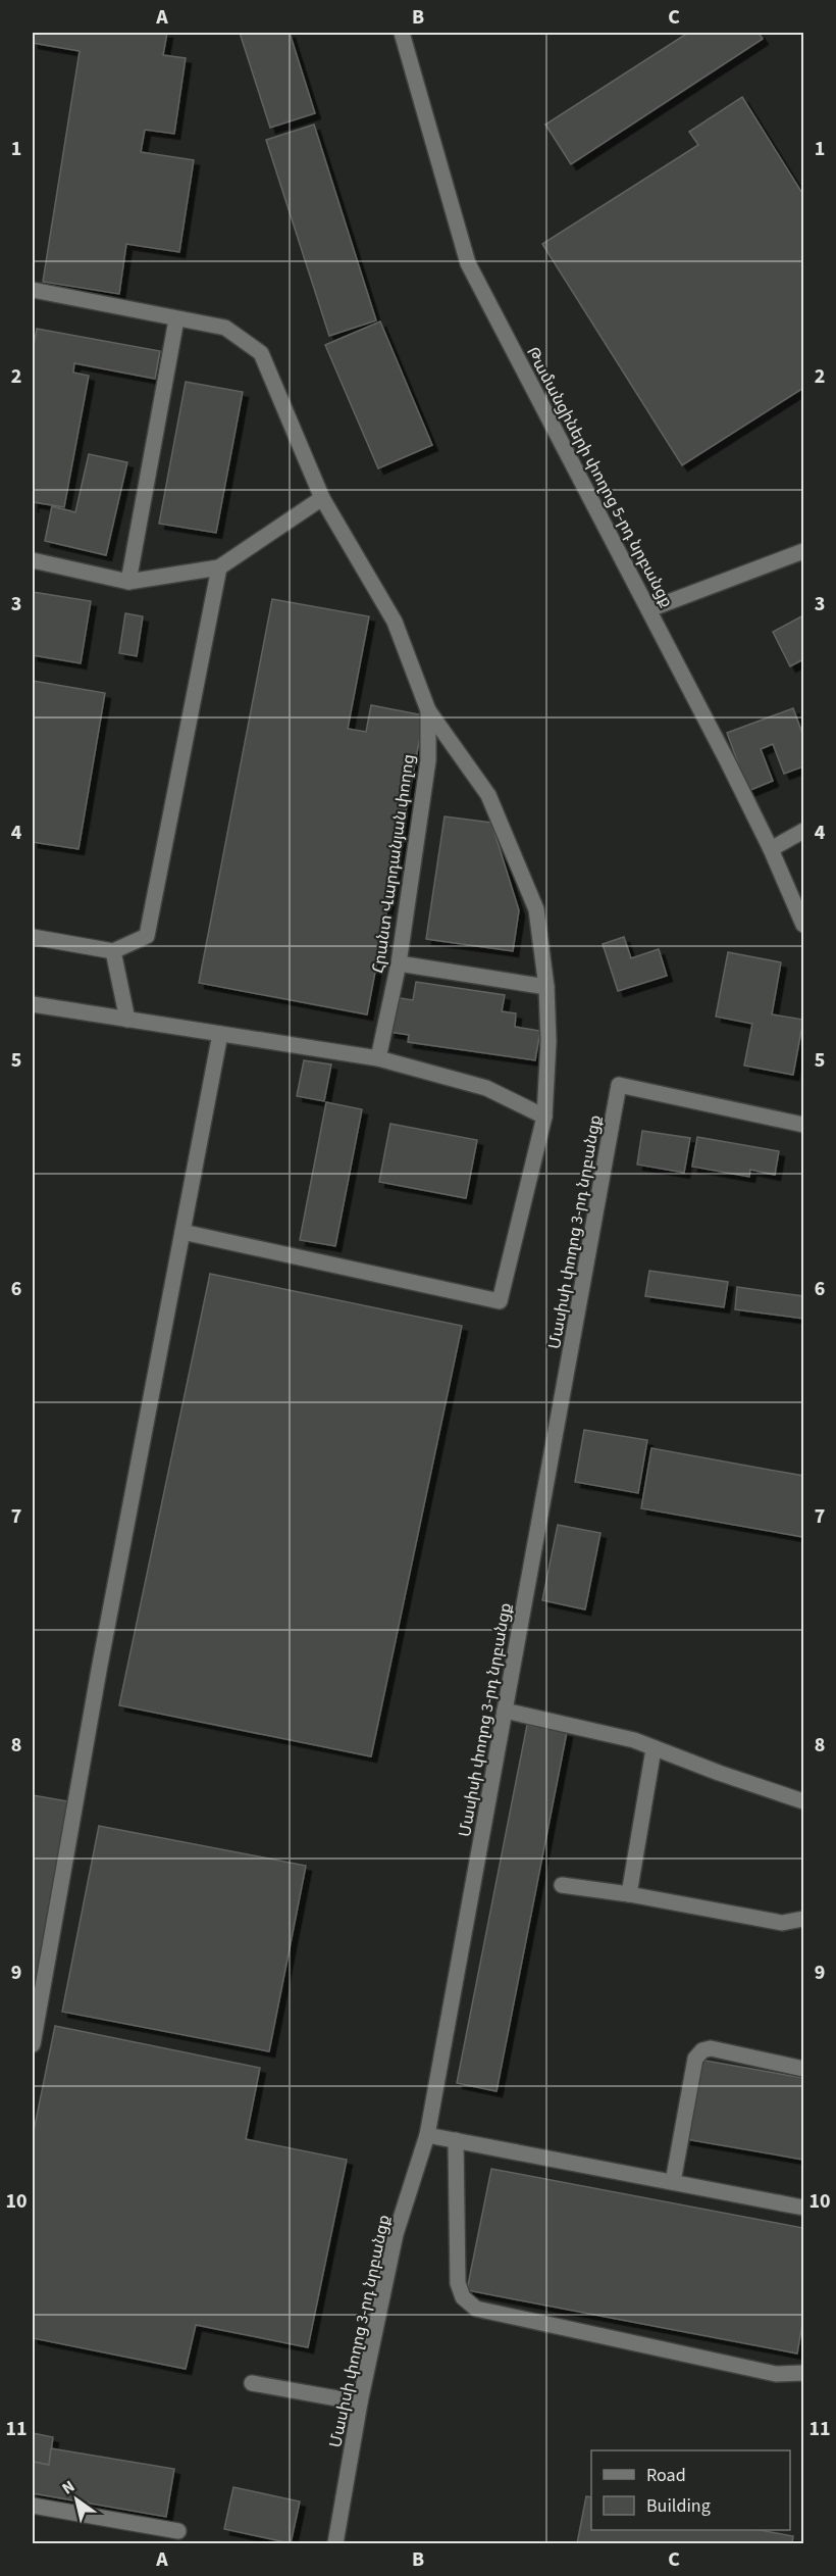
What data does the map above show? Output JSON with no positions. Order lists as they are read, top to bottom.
{
  "streets": {
    "street": ["Թամանցիների փողոց 5-րդ նրբանցք", "Հրանտ Վարդանյան փողոց", "Մասիսի փողոց 3-րդ նրբանցք"]
  },
  "legend": ["Road", "Building"],
  "north": "top left",
  "grid": {
    "columns": ["A", "B", "C"],
    "rows": [
      "1",
      "2",
      "3",
      "4",
      "5",
      "6",
      "7",
      "8",
      "9",
      "10",
      "11"
    ]
  }
}
